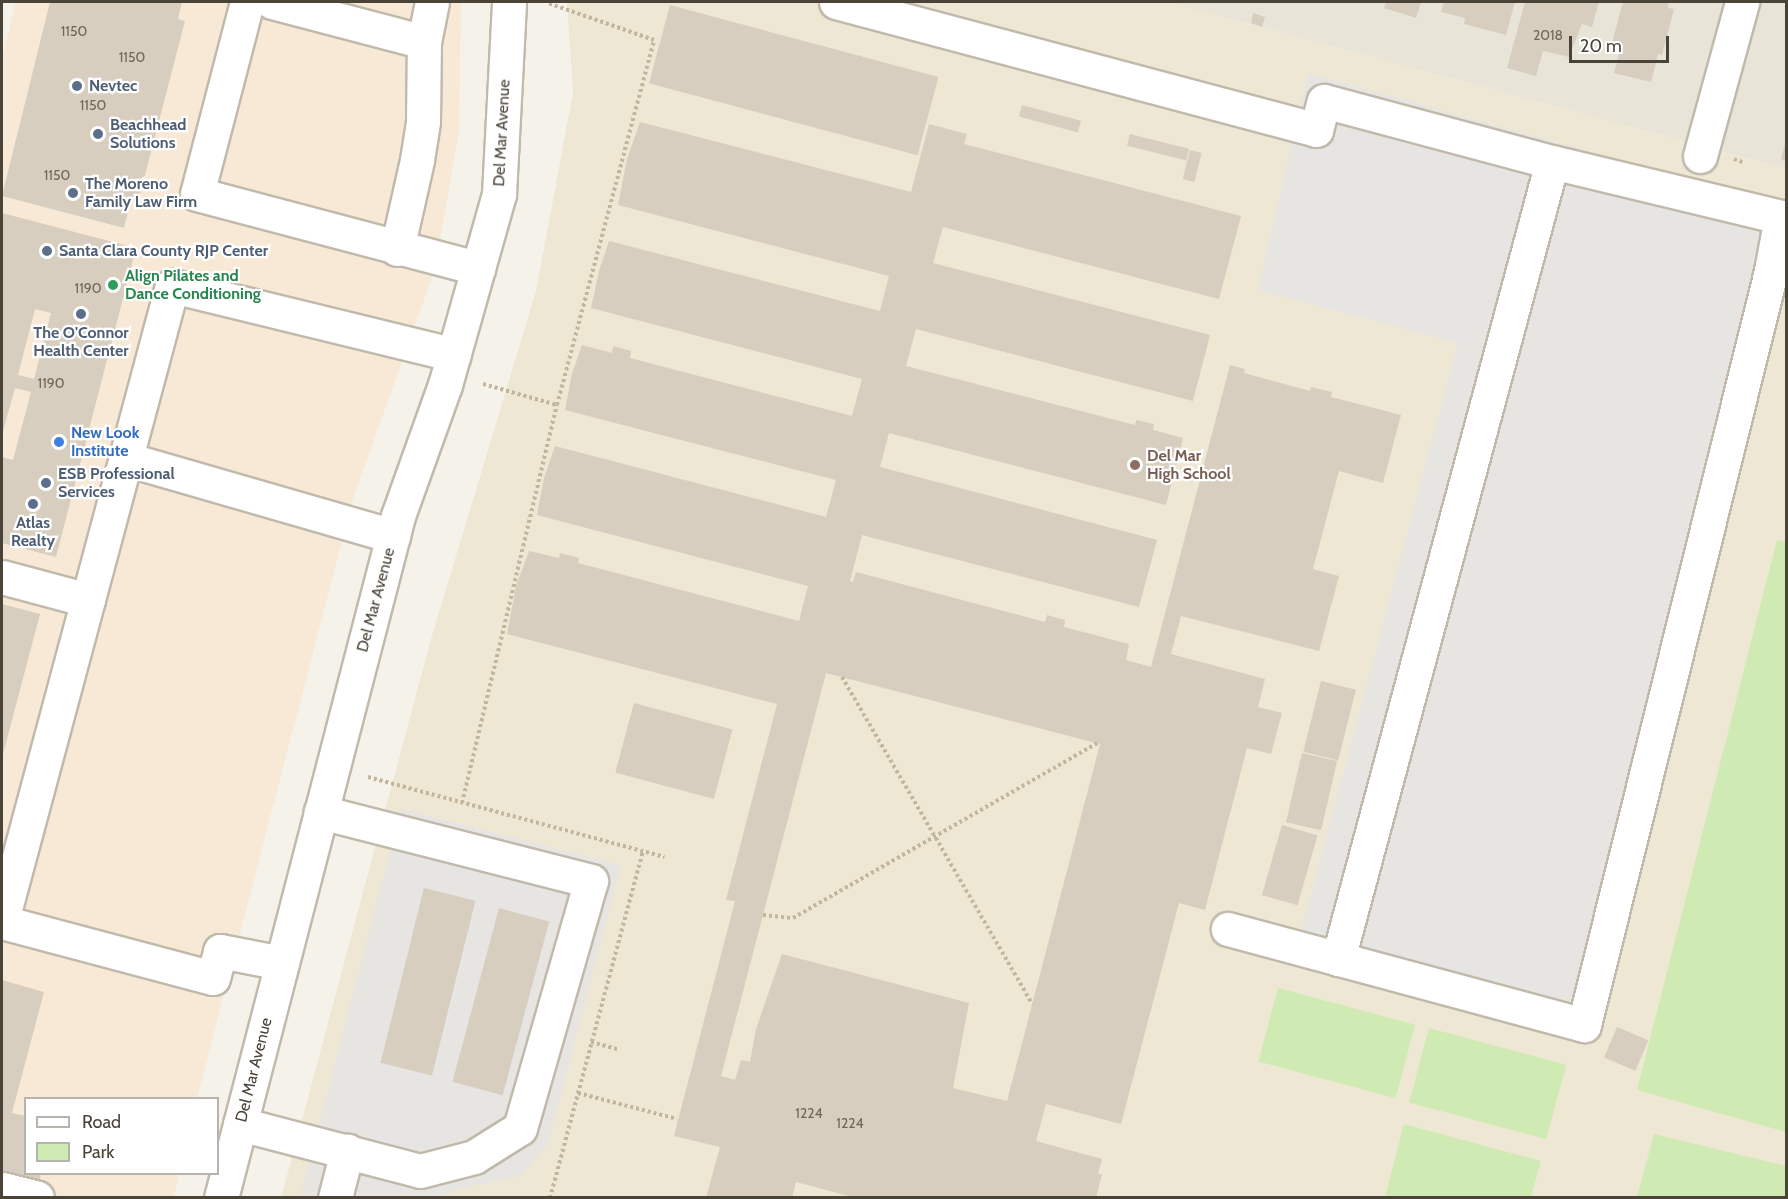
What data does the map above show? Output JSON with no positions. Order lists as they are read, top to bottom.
{
  "streets": {
    "street": ["Del Mar Avenue"]
  },
  "places": [
    "Nevtec",
    "Beachhead Solutions",
    "The Moreno Family Law Firm",
    "Santa Clara County RJP Center",
    "Align Pilates and Dance Conditioning",
    "The O'Connor Health Center",
    "New Look Institute",
    "Del Mar High School",
    "ESB Professional Services",
    "Atlas Realty"
  ],
  "house_numbers": [
    "1150",
    "2018",
    "1150",
    "1150",
    "1150",
    "1190",
    "1190",
    "1224",
    "1224"
  ],
  "legend": ["Road", "Park"],
  "scale_bar": "20 m"
}
